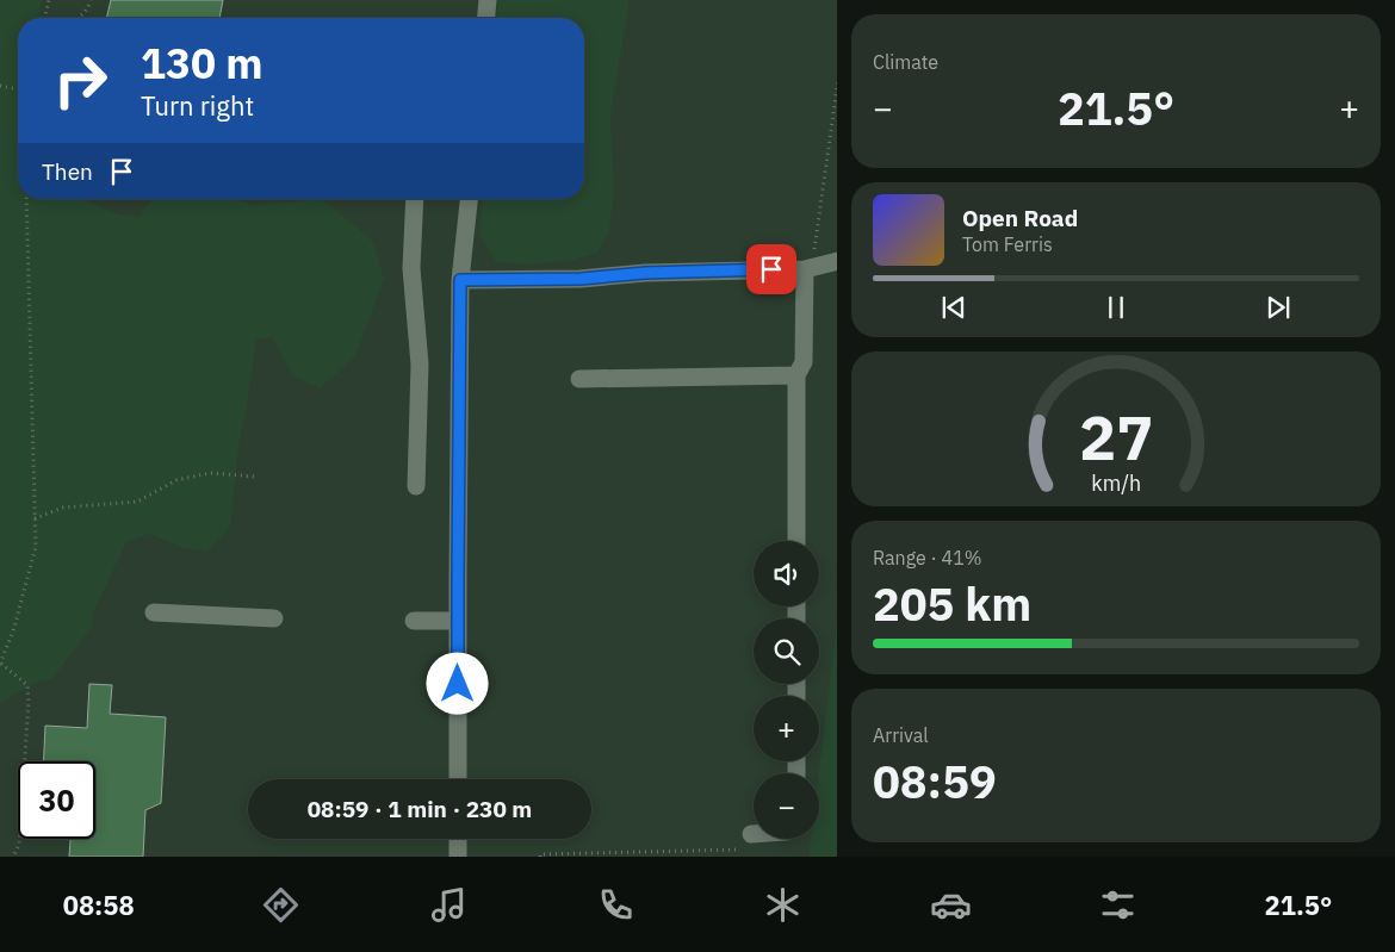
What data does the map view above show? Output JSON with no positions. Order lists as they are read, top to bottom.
{
  "page": {
    "tile": [
      "Climate",
      ["Range · 41%", "205 km"],
      ["Arrival", "08:59"]
    ],
    "turn": ["130 m", "Turn right"],
    "heat": ["−", "21.5°", "+"],
    "then": "Then",
    "song": ["Open Road", "Tom Ferris"],
    "map_buttons": ["+", "−"],
    "limit": "30",
    "trip": "08:59 · 1 min · 230 m",
    "tabs": ["08:58", "21.5°"],
    "gauge": ["27", "km/h"]
  }
}
